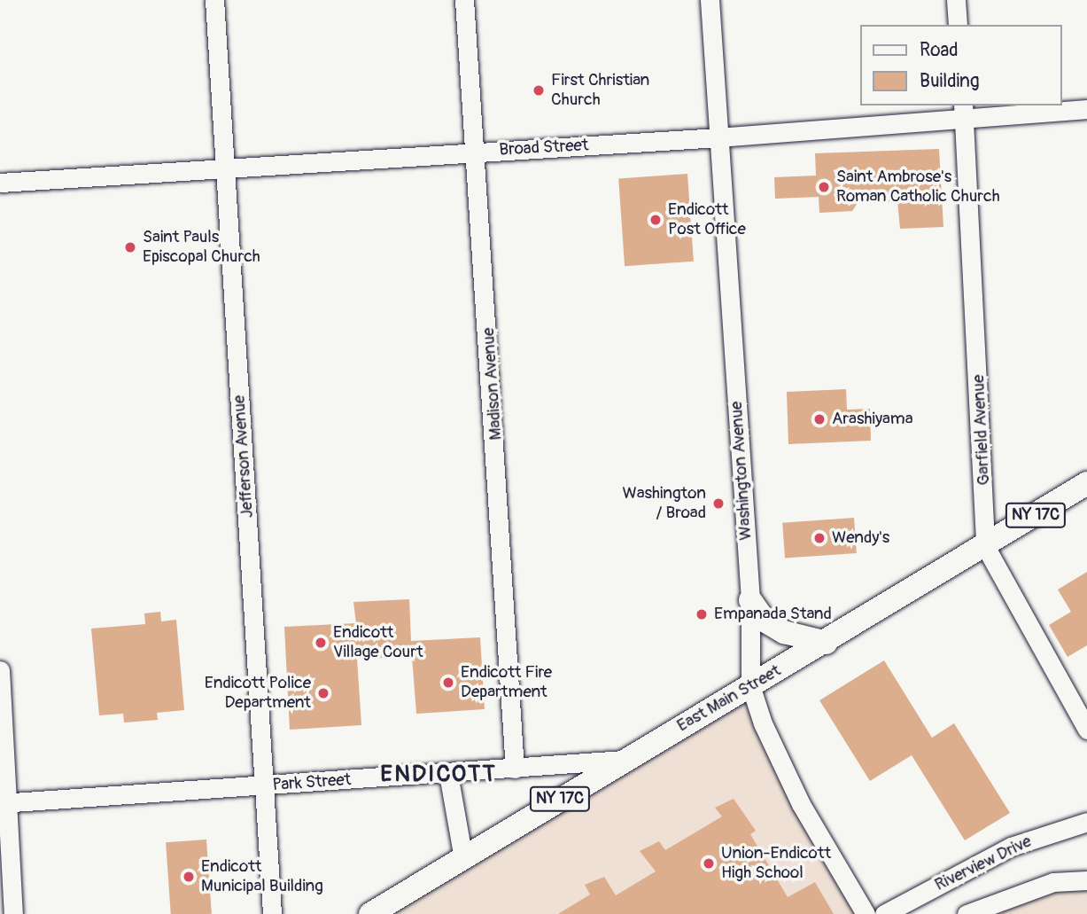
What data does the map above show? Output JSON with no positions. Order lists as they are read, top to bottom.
{
  "streets": {
    "main road": ["NY 17C", "East Main Street"],
    "street": [
      "Broad Street",
      "Madison Avenue",
      "Garfield Avenue",
      "Jefferson Avenue",
      "Washington Avenue",
      "Park Street",
      "Riverview Drive"
    ]
  },
  "crossings": [
    ["Broad Street", "Madison Avenue"],
    ["Broad Street", "Garfield Avenue"],
    ["Broad Street", "Jefferson Avenue"],
    ["Broad Street", "Washington Avenue"],
    ["Madison Avenue", "Park Street"],
    ["Garfield Avenue", "East Main Street"],
    ["Jefferson Avenue", "Park Street"],
    ["Washington Avenue", "East Main Street"],
    ["East Main Street", "Park Street"]
  ],
  "districts": ["ENDICOTT"],
  "places": [
    "First Christian Church",
    "Saint Ambrose's Roman Catholic Church",
    "Endicott Post Office",
    "Saint Pauls Episcopal Church",
    "Arashiyama",
    "Washington / Broad",
    "Wendy's",
    "Empanada Stand",
    "Endicott Village Court",
    "Endicott Fire Department",
    "Endicott Police Department",
    "Union-Endicott High School",
    "Endicott Municipal Building"
  ],
  "legend": ["Road", "Building"]
}
